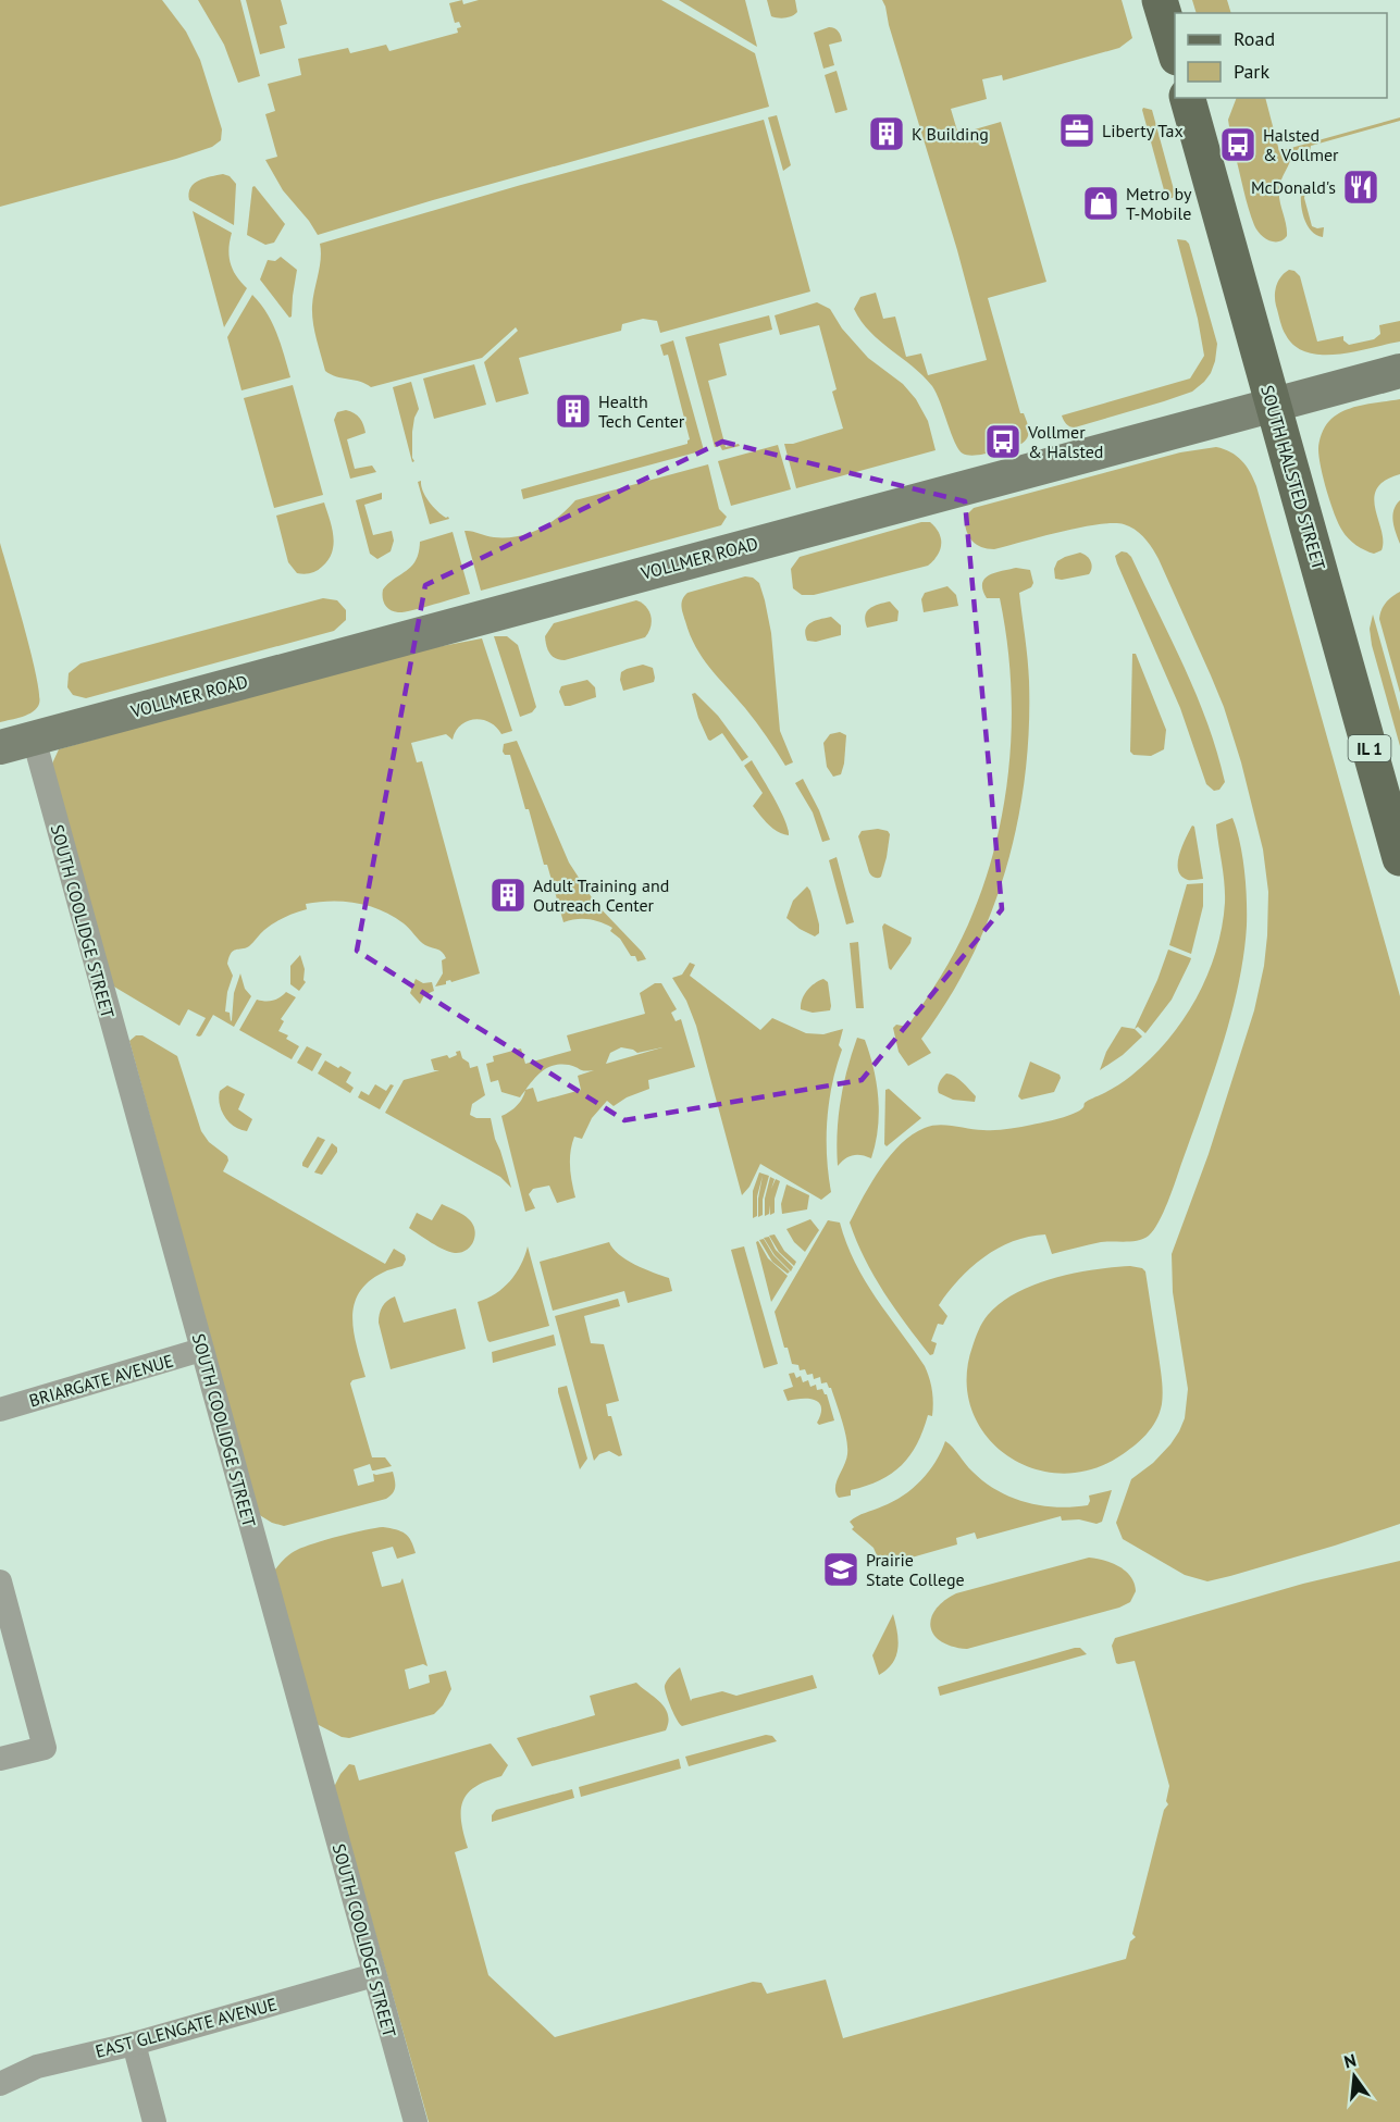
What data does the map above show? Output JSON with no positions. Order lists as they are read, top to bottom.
{
  "streets": {
    "main road": ["SOUTH HALSTED STREET", "VOLLMER ROAD", "IL 1"],
    "street": ["SOUTH COOLIDGE STREET", "BRIARGATE AVENUE", "EAST GLENGATE AVENUE"]
  },
  "crossings": [
    ["SOUTH HALSTED STREET", "VOLLMER ROAD"],
    ["VOLLMER ROAD", "SOUTH COOLIDGE STREET"],
    ["SOUTH COOLIDGE STREET", "BRIARGATE AVENUE"],
    ["SOUTH COOLIDGE STREET", "EAST GLENGATE AVENUE"]
  ],
  "places": {
    "office": ["Liberty Tax"],
    "building": ["K Building", "Health Tech Center", "Adult Training and Outreach Center"],
    "bus stop": ["Halsted & Vollmer", "Vollmer & Halsted"],
    "restaurant": ["McDonald's"],
    "shop": ["Metro by T-Mobile"],
    "school or university": ["Prairie State College"]
  },
  "legend": ["Road", "Park"],
  "north": "top"
}
